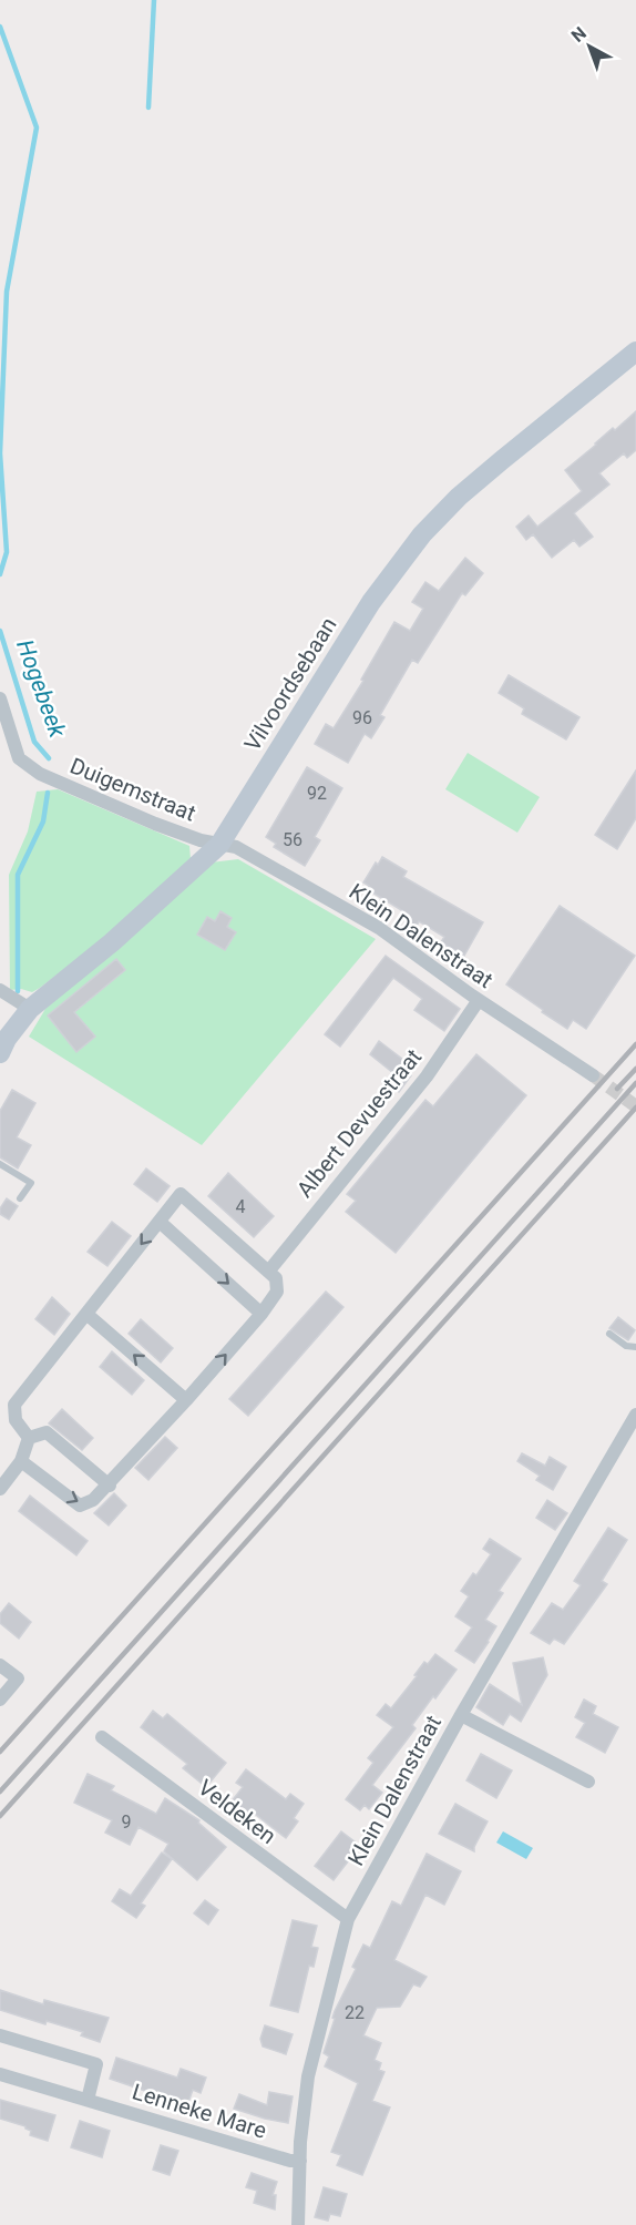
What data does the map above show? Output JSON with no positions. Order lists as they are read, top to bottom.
{
  "streets": {
    "street": [
      "Vilvoordsebaan",
      "Duigemstraat",
      "Klein Dalenstraat",
      "Albert Devuestraat",
      "Veldeken",
      "Lenneke Mare"
    ]
  },
  "crossings": [
    ["Vilvoordsebaan", "Duigemstraat"],
    ["Vilvoordsebaan", "Klein Dalenstraat"],
    ["Duigemstraat", "Klein Dalenstraat"],
    ["Klein Dalenstraat", "Albert Devuestraat"],
    ["Klein Dalenstraat", "Veldeken"],
    ["Klein Dalenstraat", "Lenneke Mare"]
  ],
  "water": ["Hogebeek"],
  "house_numbers": [
    "96",
    "92",
    "56",
    "4",
    "9",
    "22"
  ],
  "north": "top left"
}
